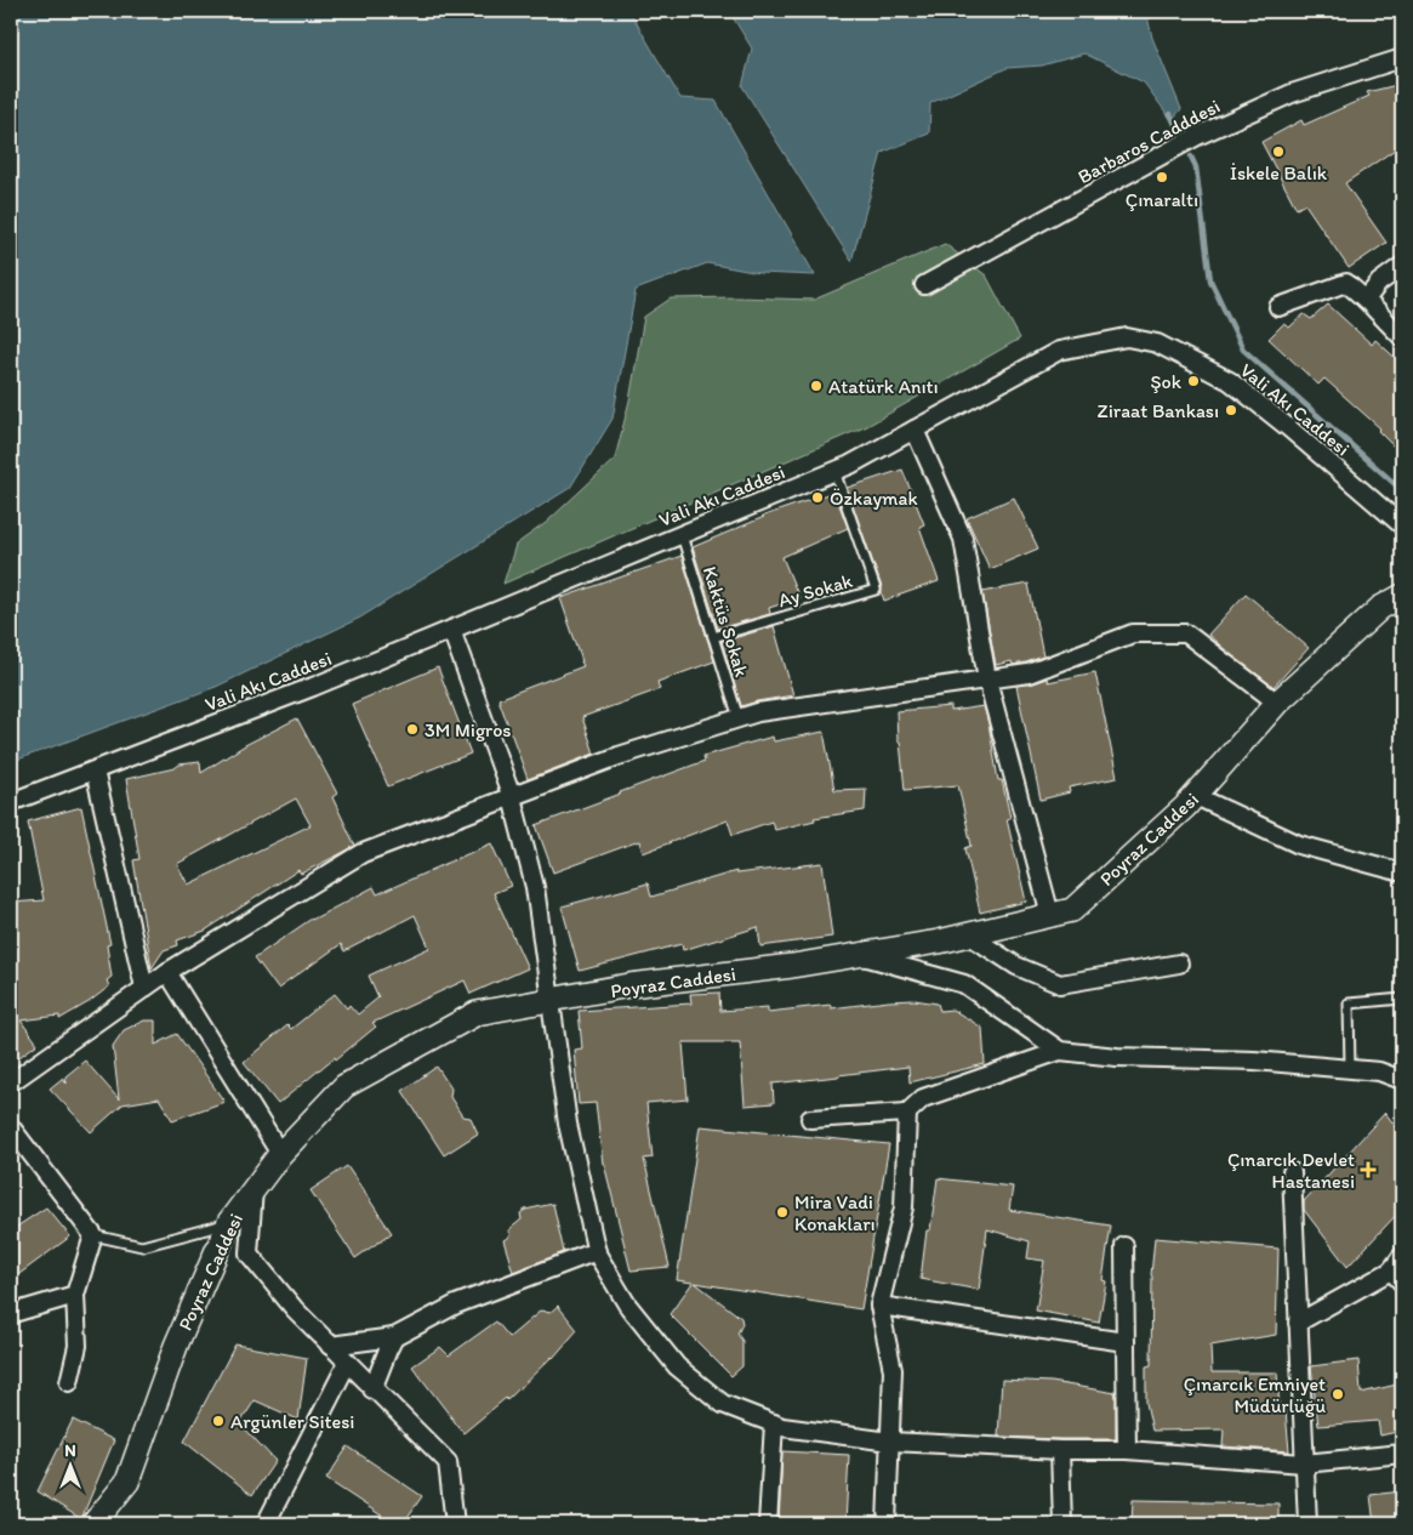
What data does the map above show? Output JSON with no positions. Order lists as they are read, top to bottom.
{
  "streets": {
    "street": ["Barbaros Cadddesi", "Vali Akı Caddesi", "Poyraz Caddesi"],
    "lane": ["Ay Sokak", "Kaktüs Sokak"]
  },
  "crossings": [
    ["Vali Akı Caddesi", "Ay Sokak"],
    ["Vali Akı Caddesi", "Kaktüs Sokak"],
    ["Ay Sokak", "Kaktüs Sokak"]
  ],
  "places": {
    "other": [
      "İskele Balık",
      "Çınaraltı",
      "Şok",
      "Atatürk Anıtı",
      "Ziraat Bankası",
      "Özkaymak",
      "3M Migros",
      "Mira Vadi Konakları",
      "Çınarcık Emniyet Müdürlüğü",
      "Argünler Sitesi"
    ],
    "health": ["Çınarcık Devlet Hastanesi"]
  },
  "north": "top"
}
